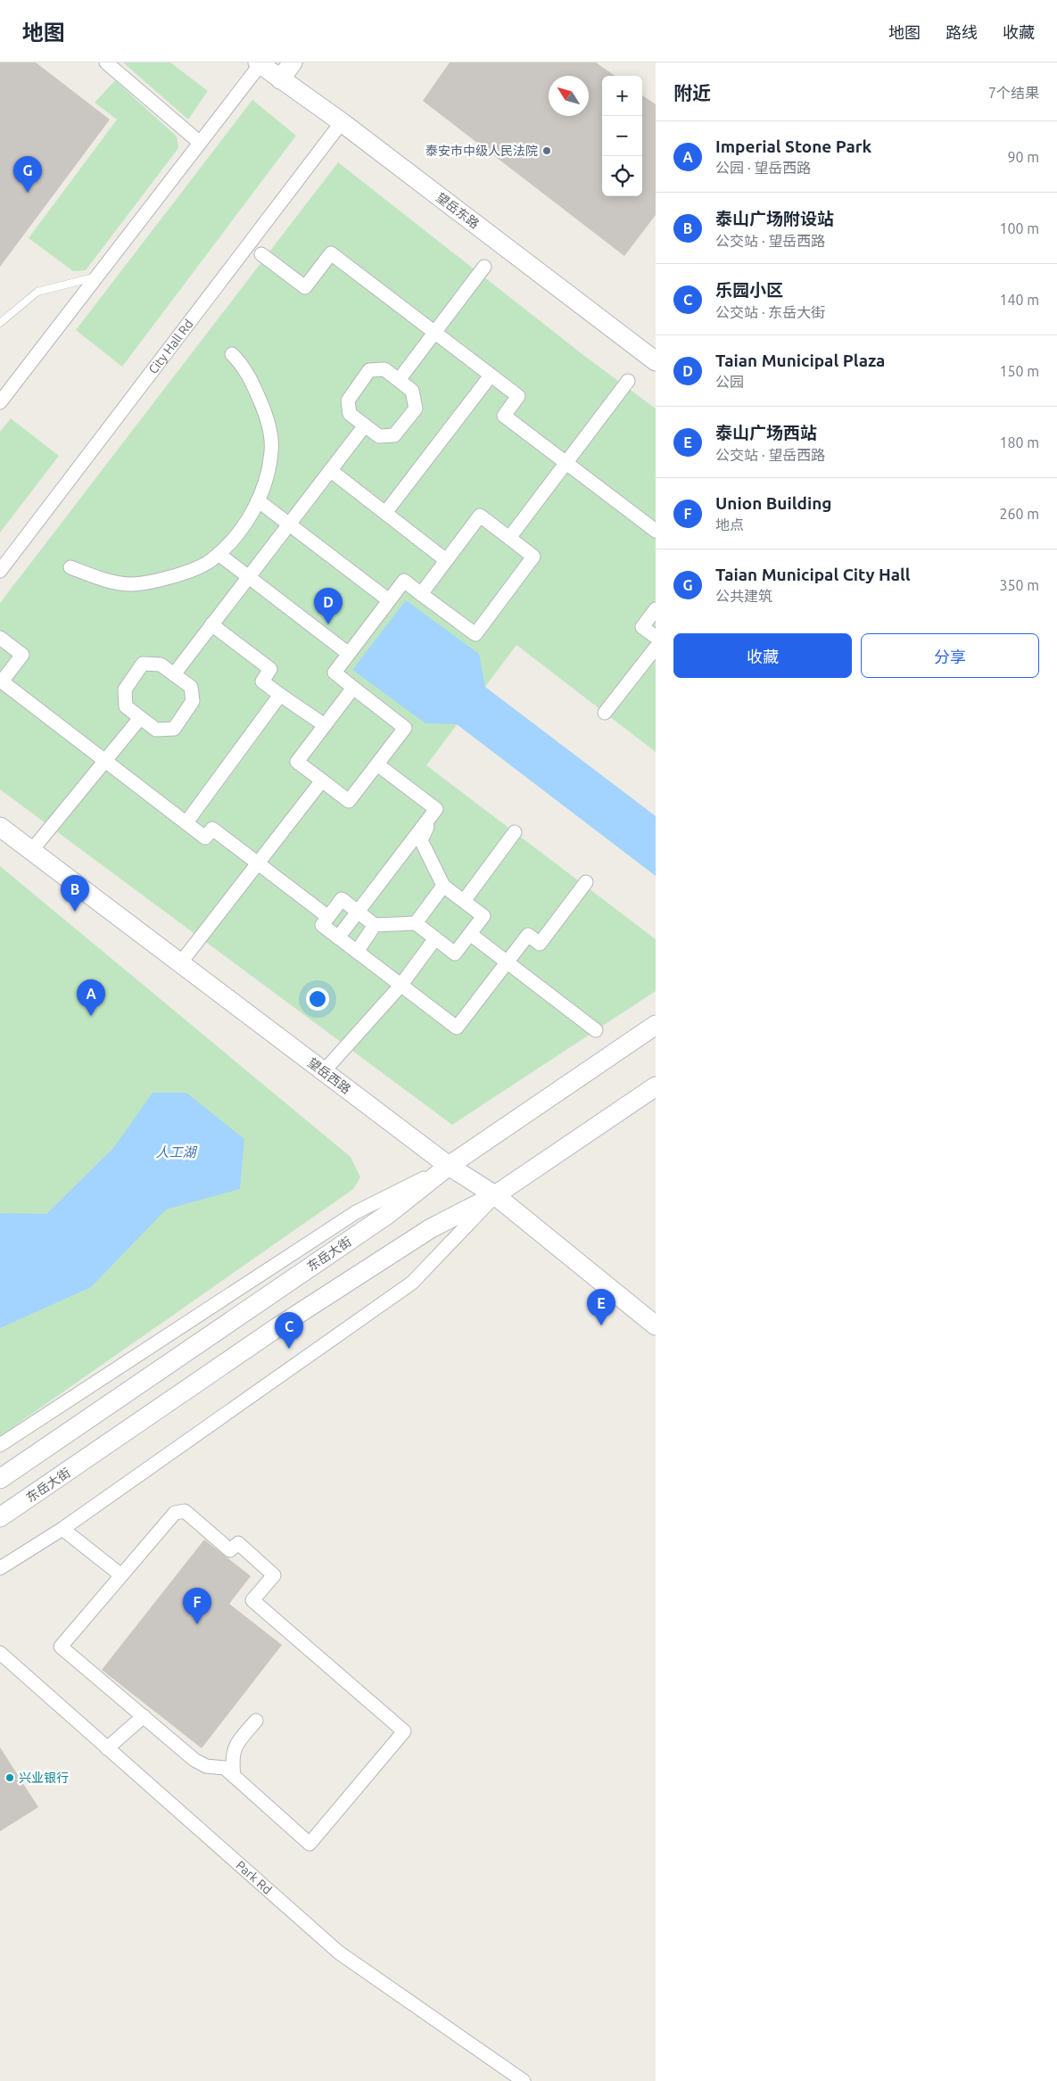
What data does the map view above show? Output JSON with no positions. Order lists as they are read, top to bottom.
{
  "streets": {
    "main road": ["望岳东路", "望岳西路", "东岳大街"],
    "street": ["City Hall Rd", "Park Rd"]
  },
  "crossings": [
    ["望岳东路", "City Hall Rd"],
    ["望岳西路", "东岳大街"]
  ],
  "water": ["人工湖"],
  "places": ["泰安市中级人民法院", "兴业银行"],
  "north": "top left",
  "page": {
    "header": "地图",
    "nav": ["地图", "路线", "收藏"],
    "heading": ["附近", "7个结果"],
    "map_buttons": ["+", "−"],
    "list": [
      {
        "mark": "A",
        "name": "Imperial Stone Park",
        "note": "公园 · 望岳西路",
        "value": "90 m"
      },
      {
        "mark": "B",
        "name": "泰山广场附设站",
        "note": "公交站 · 望岳西路",
        "value": "100 m"
      },
      {
        "mark": "C",
        "name": "乐园小区",
        "note": "公交站 · 东岳大街",
        "value": "140 m"
      },
      {
        "mark": "D",
        "name": "Taian Municipal Plaza",
        "note": "公园",
        "value": "150 m"
      },
      {
        "mark": "E",
        "name": "泰山广场西站",
        "note": "公交站 · 望岳西路",
        "value": "180 m"
      },
      {
        "mark": "F",
        "name": "Union Building",
        "note": "地点",
        "value": "260 m"
      },
      {
        "mark": "G",
        "name": "Taian Municipal City Hall",
        "note": "公共建筑",
        "value": "350 m"
      }
    ],
    "pins": [
      "G",
      "D",
      "B",
      "A",
      "E",
      "C",
      "F"
    ],
    "buttons": ["收藏", "分享"]
  }
}
